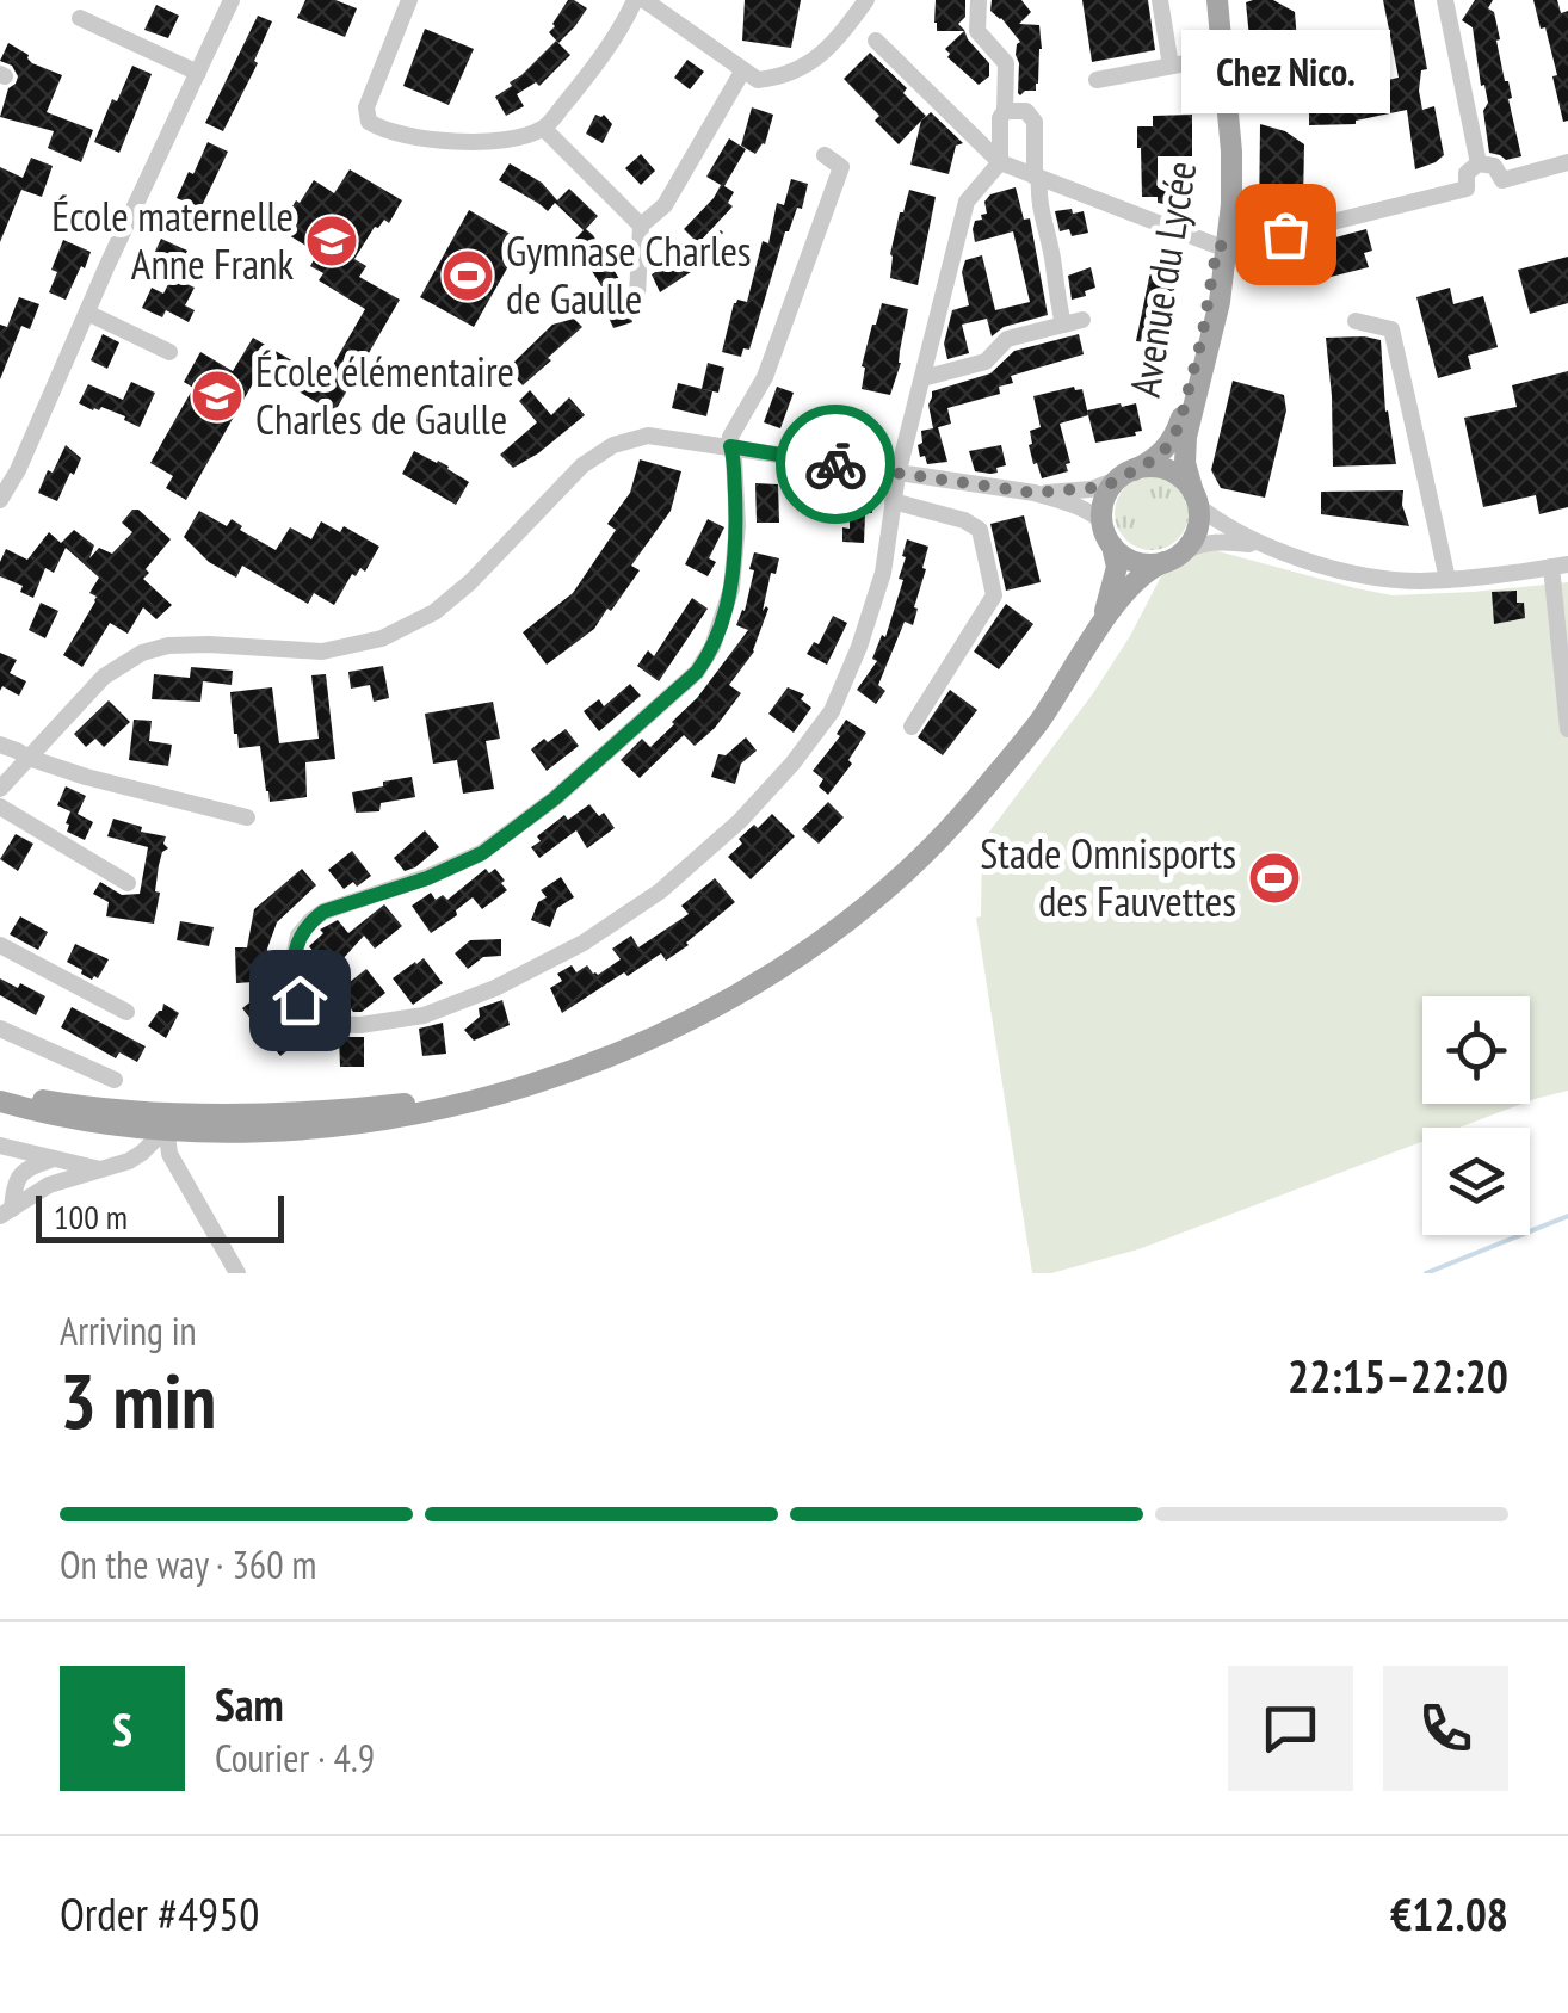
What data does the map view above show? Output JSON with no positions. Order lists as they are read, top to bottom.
{
  "streets": {
    "main road": ["Avenue du Lycée"]
  },
  "places": {
    "other": ["Chez Nico."],
    "school or university": ["École maternelle Anne Frank", "École élémentaire Charles de Gaulle"],
    "sports": ["Gymnase Charles de Gaulle", "Stade Omnisports des Fauvettes"]
  },
  "scale_bar": "100 m",
  "page": {
    "bubble": "Chez Nico.",
    "scale": "100 m",
    "heading": ["3 min", "Arriving in", "22:15–22:20"],
    "panel": [
      "Sam",
      "Courier · 4.9",
      "Order #4950",
      "€12.08"
    ],
    "bar": "On the way · 360 m",
    "round": "S"
  }
}
